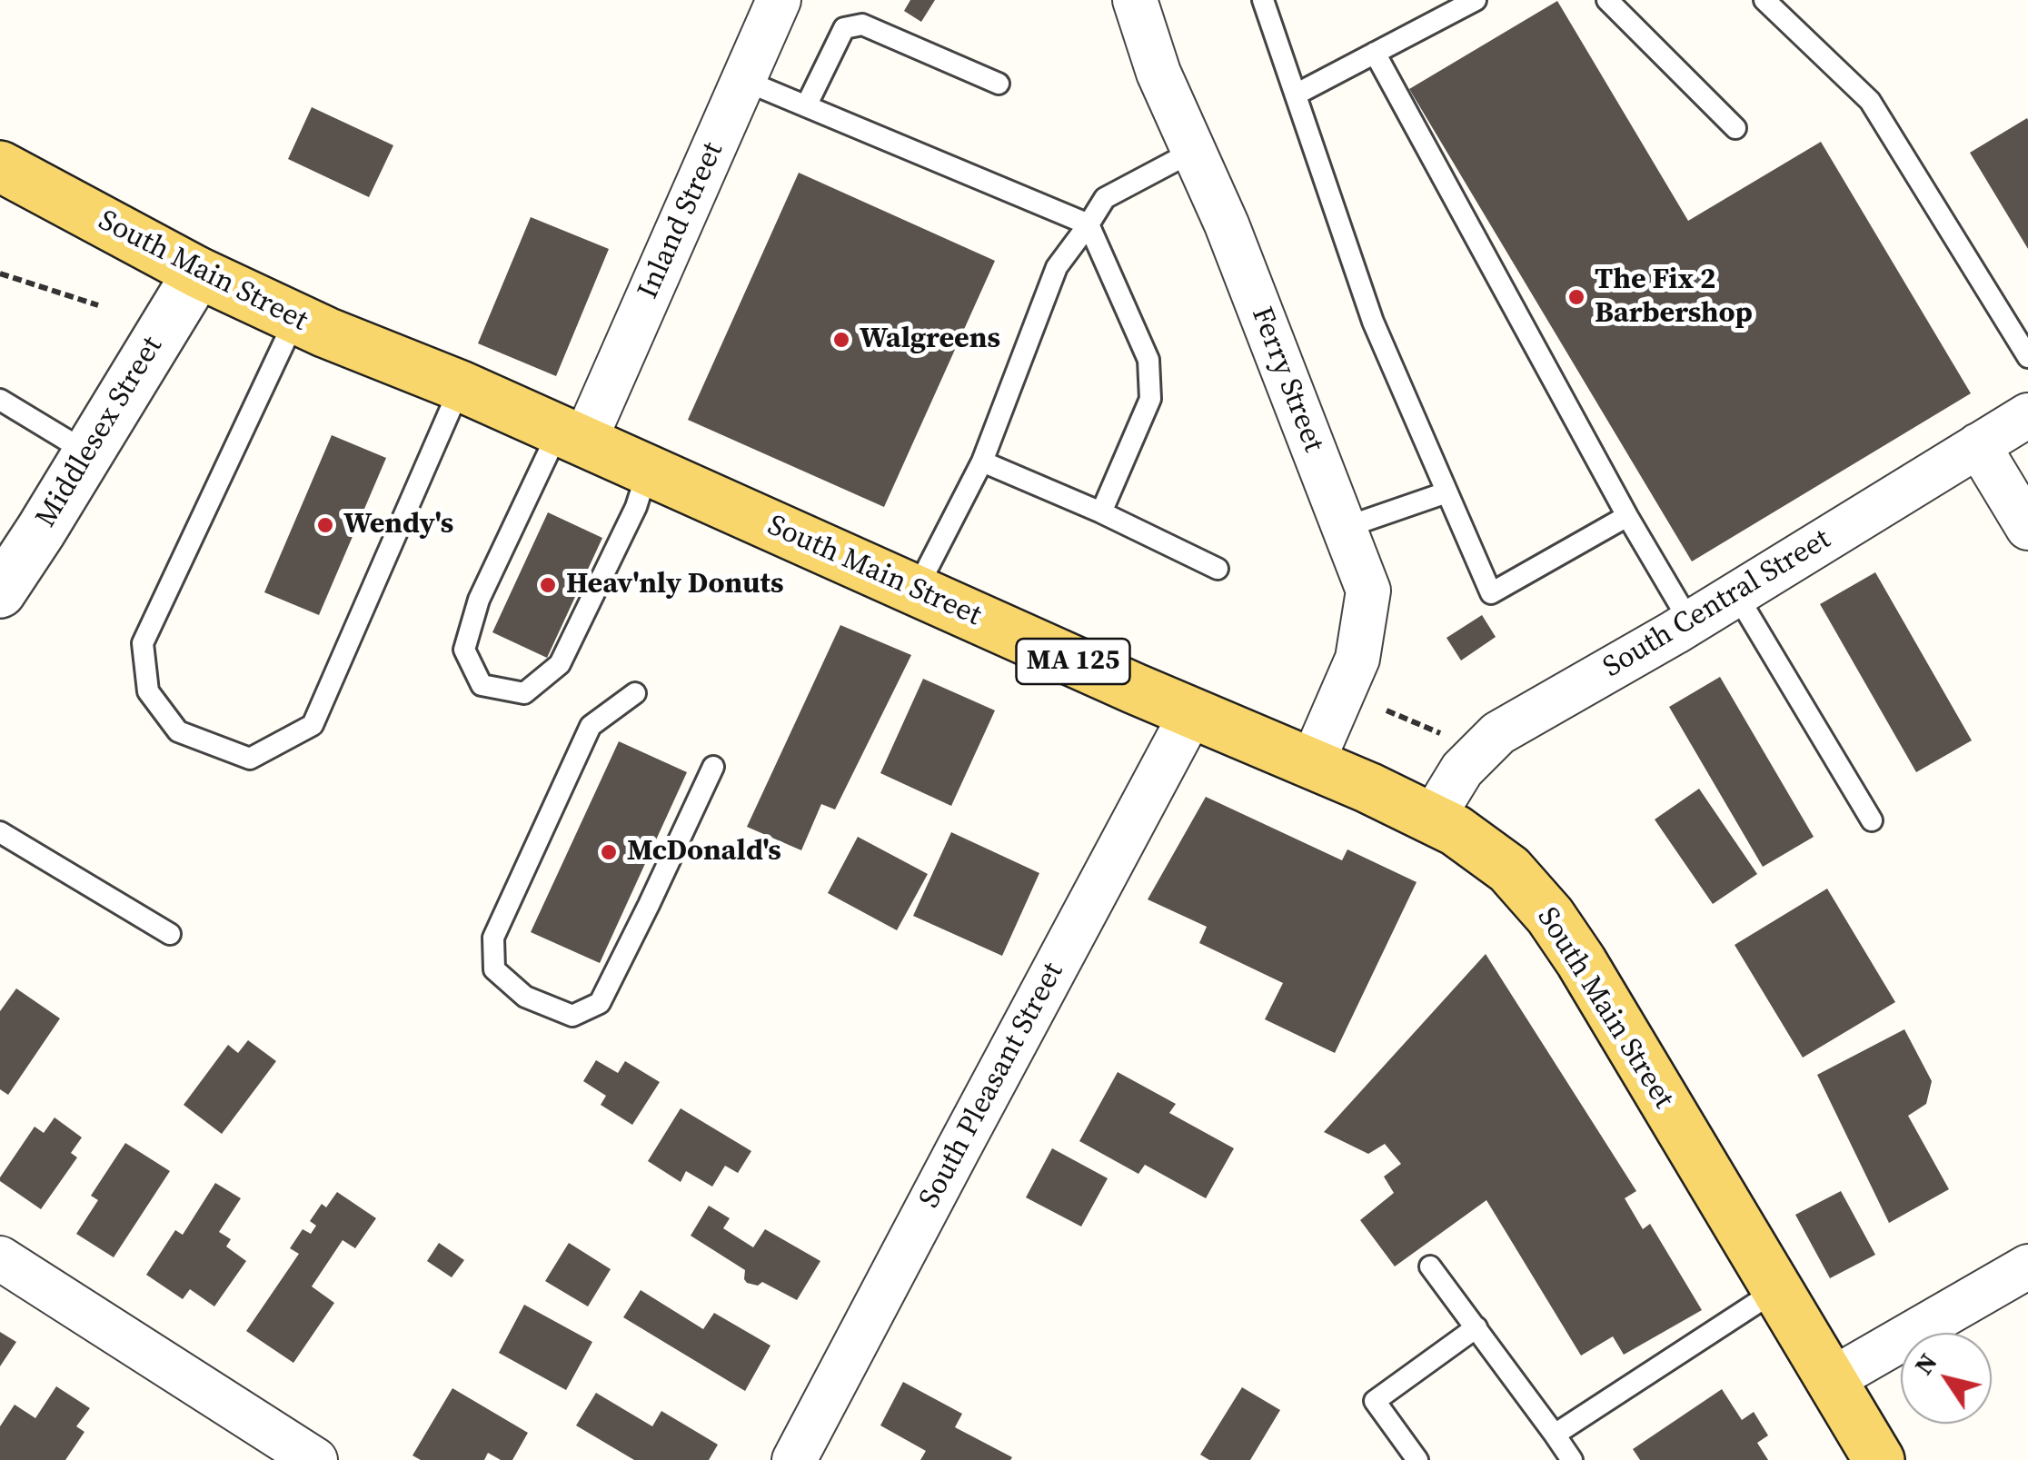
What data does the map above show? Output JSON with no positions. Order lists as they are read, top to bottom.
{
  "streets": {
    "main road": ["South Main Street", "MA 125"],
    "street": [
      "Inland Street",
      "Ferry Street",
      "Middlesex Street",
      "South Central Street",
      "South Pleasant Street"
    ]
  },
  "crossings": [
    ["Inland Street", "South Main Street"],
    ["South Main Street", "Ferry Street"],
    ["South Main Street", "Middlesex Street"],
    ["South Main Street", "South Central Street"],
    ["South Main Street", "South Pleasant Street"]
  ],
  "places": [
    "The Fix 2 Barbershop",
    "Walgreens",
    "Wendy's",
    "Heav'nly Donuts",
    "McDonald's"
  ],
  "north": "top left"
}
